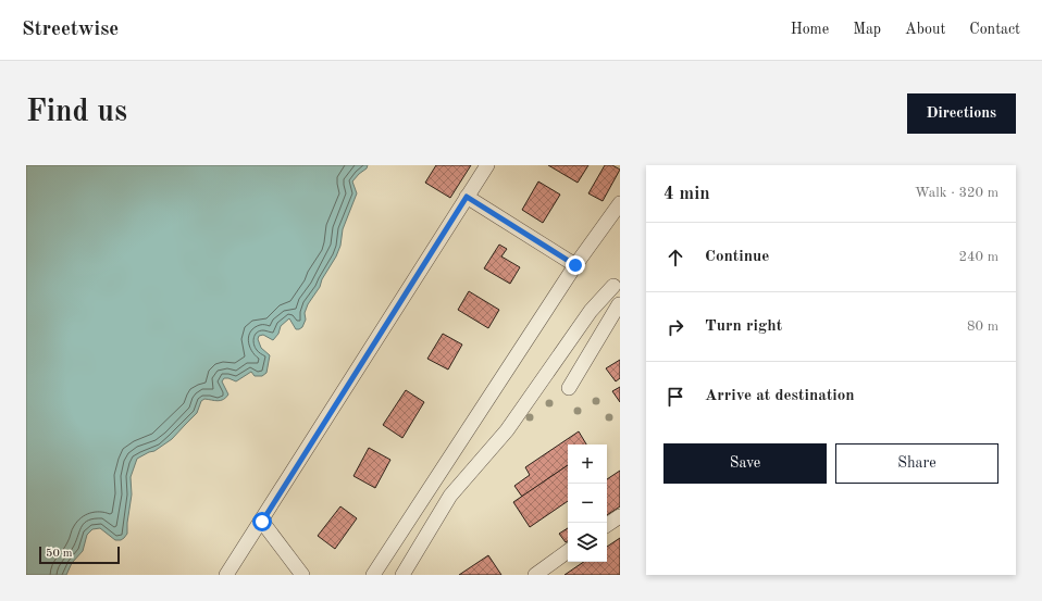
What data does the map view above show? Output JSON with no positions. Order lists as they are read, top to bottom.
{
  "scale_bar": "50 m",
  "page": {
    "header": "Streetwise",
    "nav": [
      "Home",
      "Map",
      "About",
      "Contact"
    ],
    "buttons": [
      "Directions",
      ["Save", "Share"]
    ],
    "title": "Find us",
    "heading": ["4 min", "Walk · 320 m"],
    "list": [
      ["Continue", "240 m"],
      ["Turn right", "80 m"],
      "Arrive at destination"
    ],
    "map_buttons": ["+", "−"],
    "scale": "50 m"
  }
}
